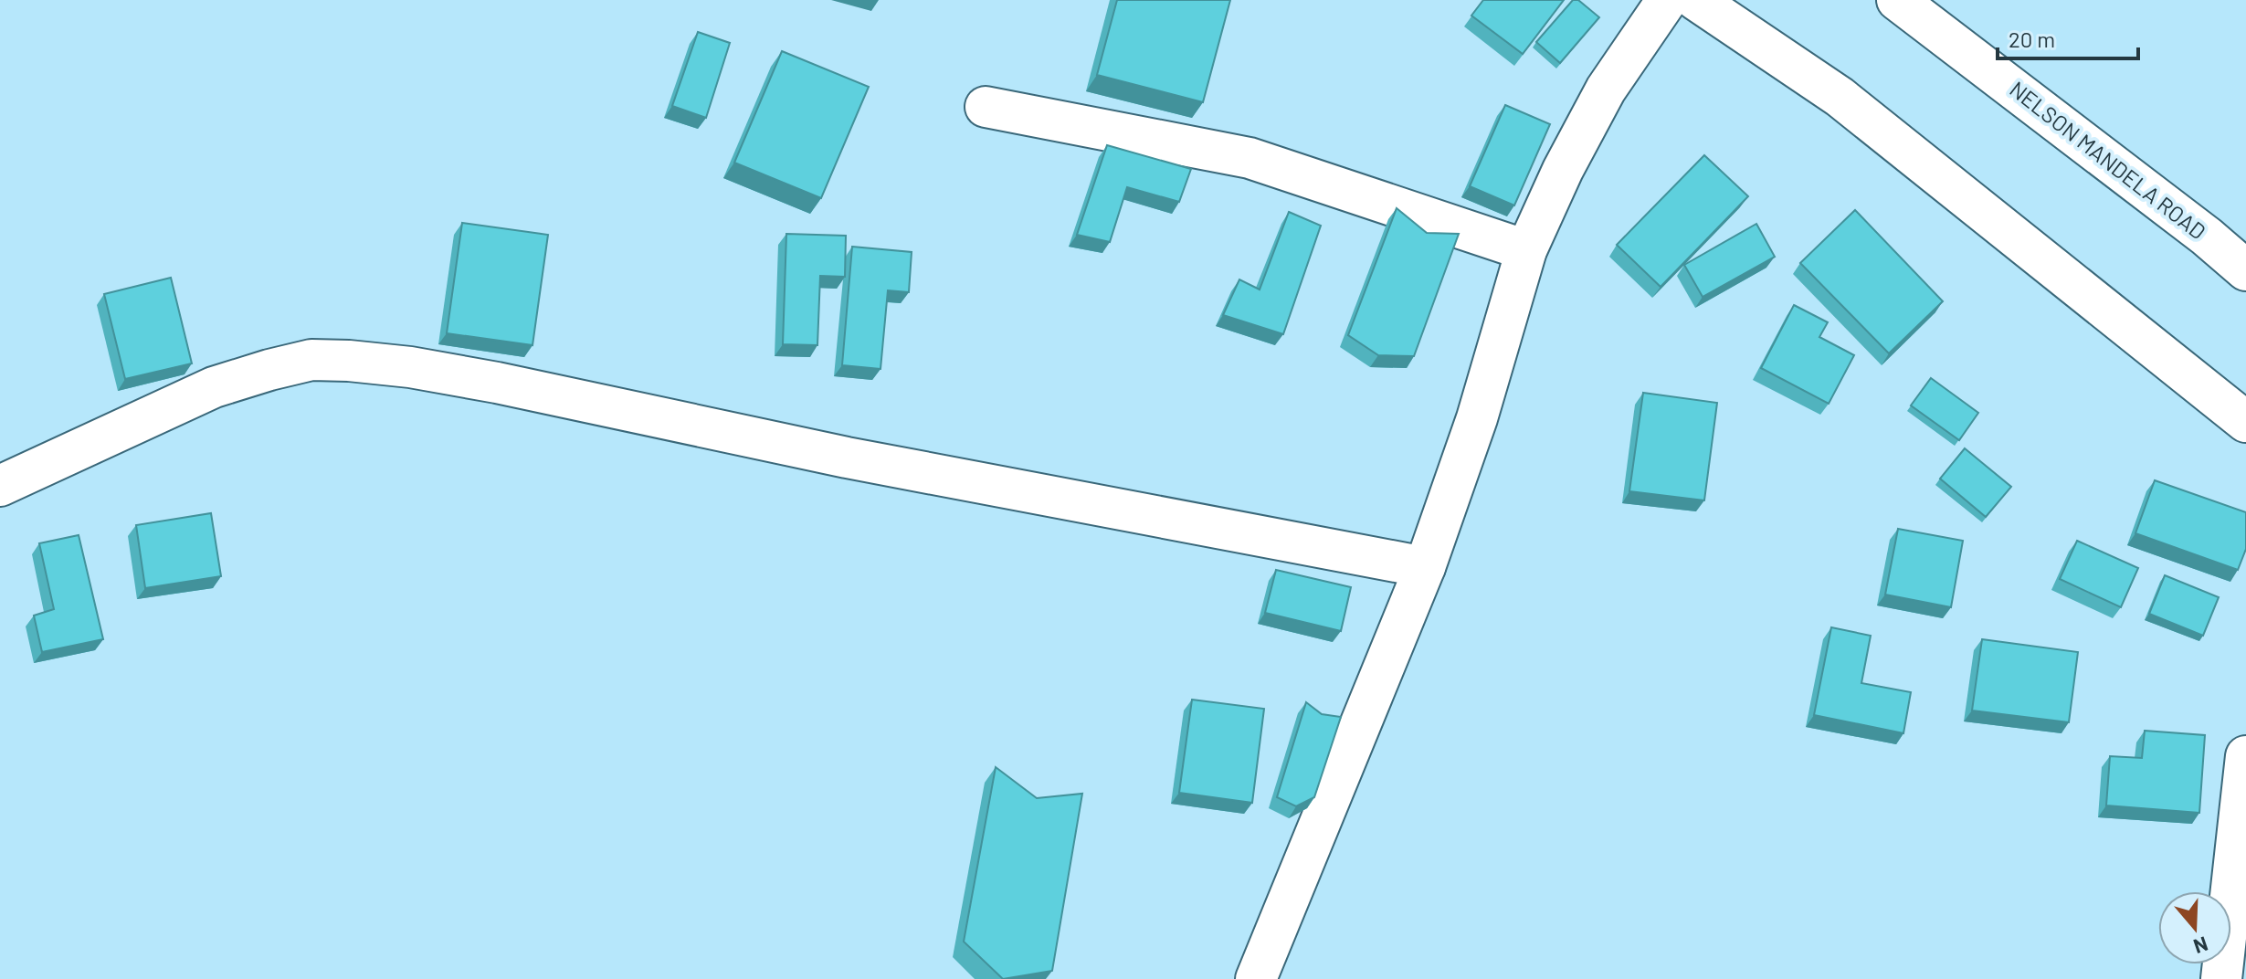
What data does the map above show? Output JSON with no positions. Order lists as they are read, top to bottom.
{
  "streets": {
    "street": ["NELSON MANDELA ROAD"]
  },
  "scale_bar": "20 m",
  "north": "bottom"
}
